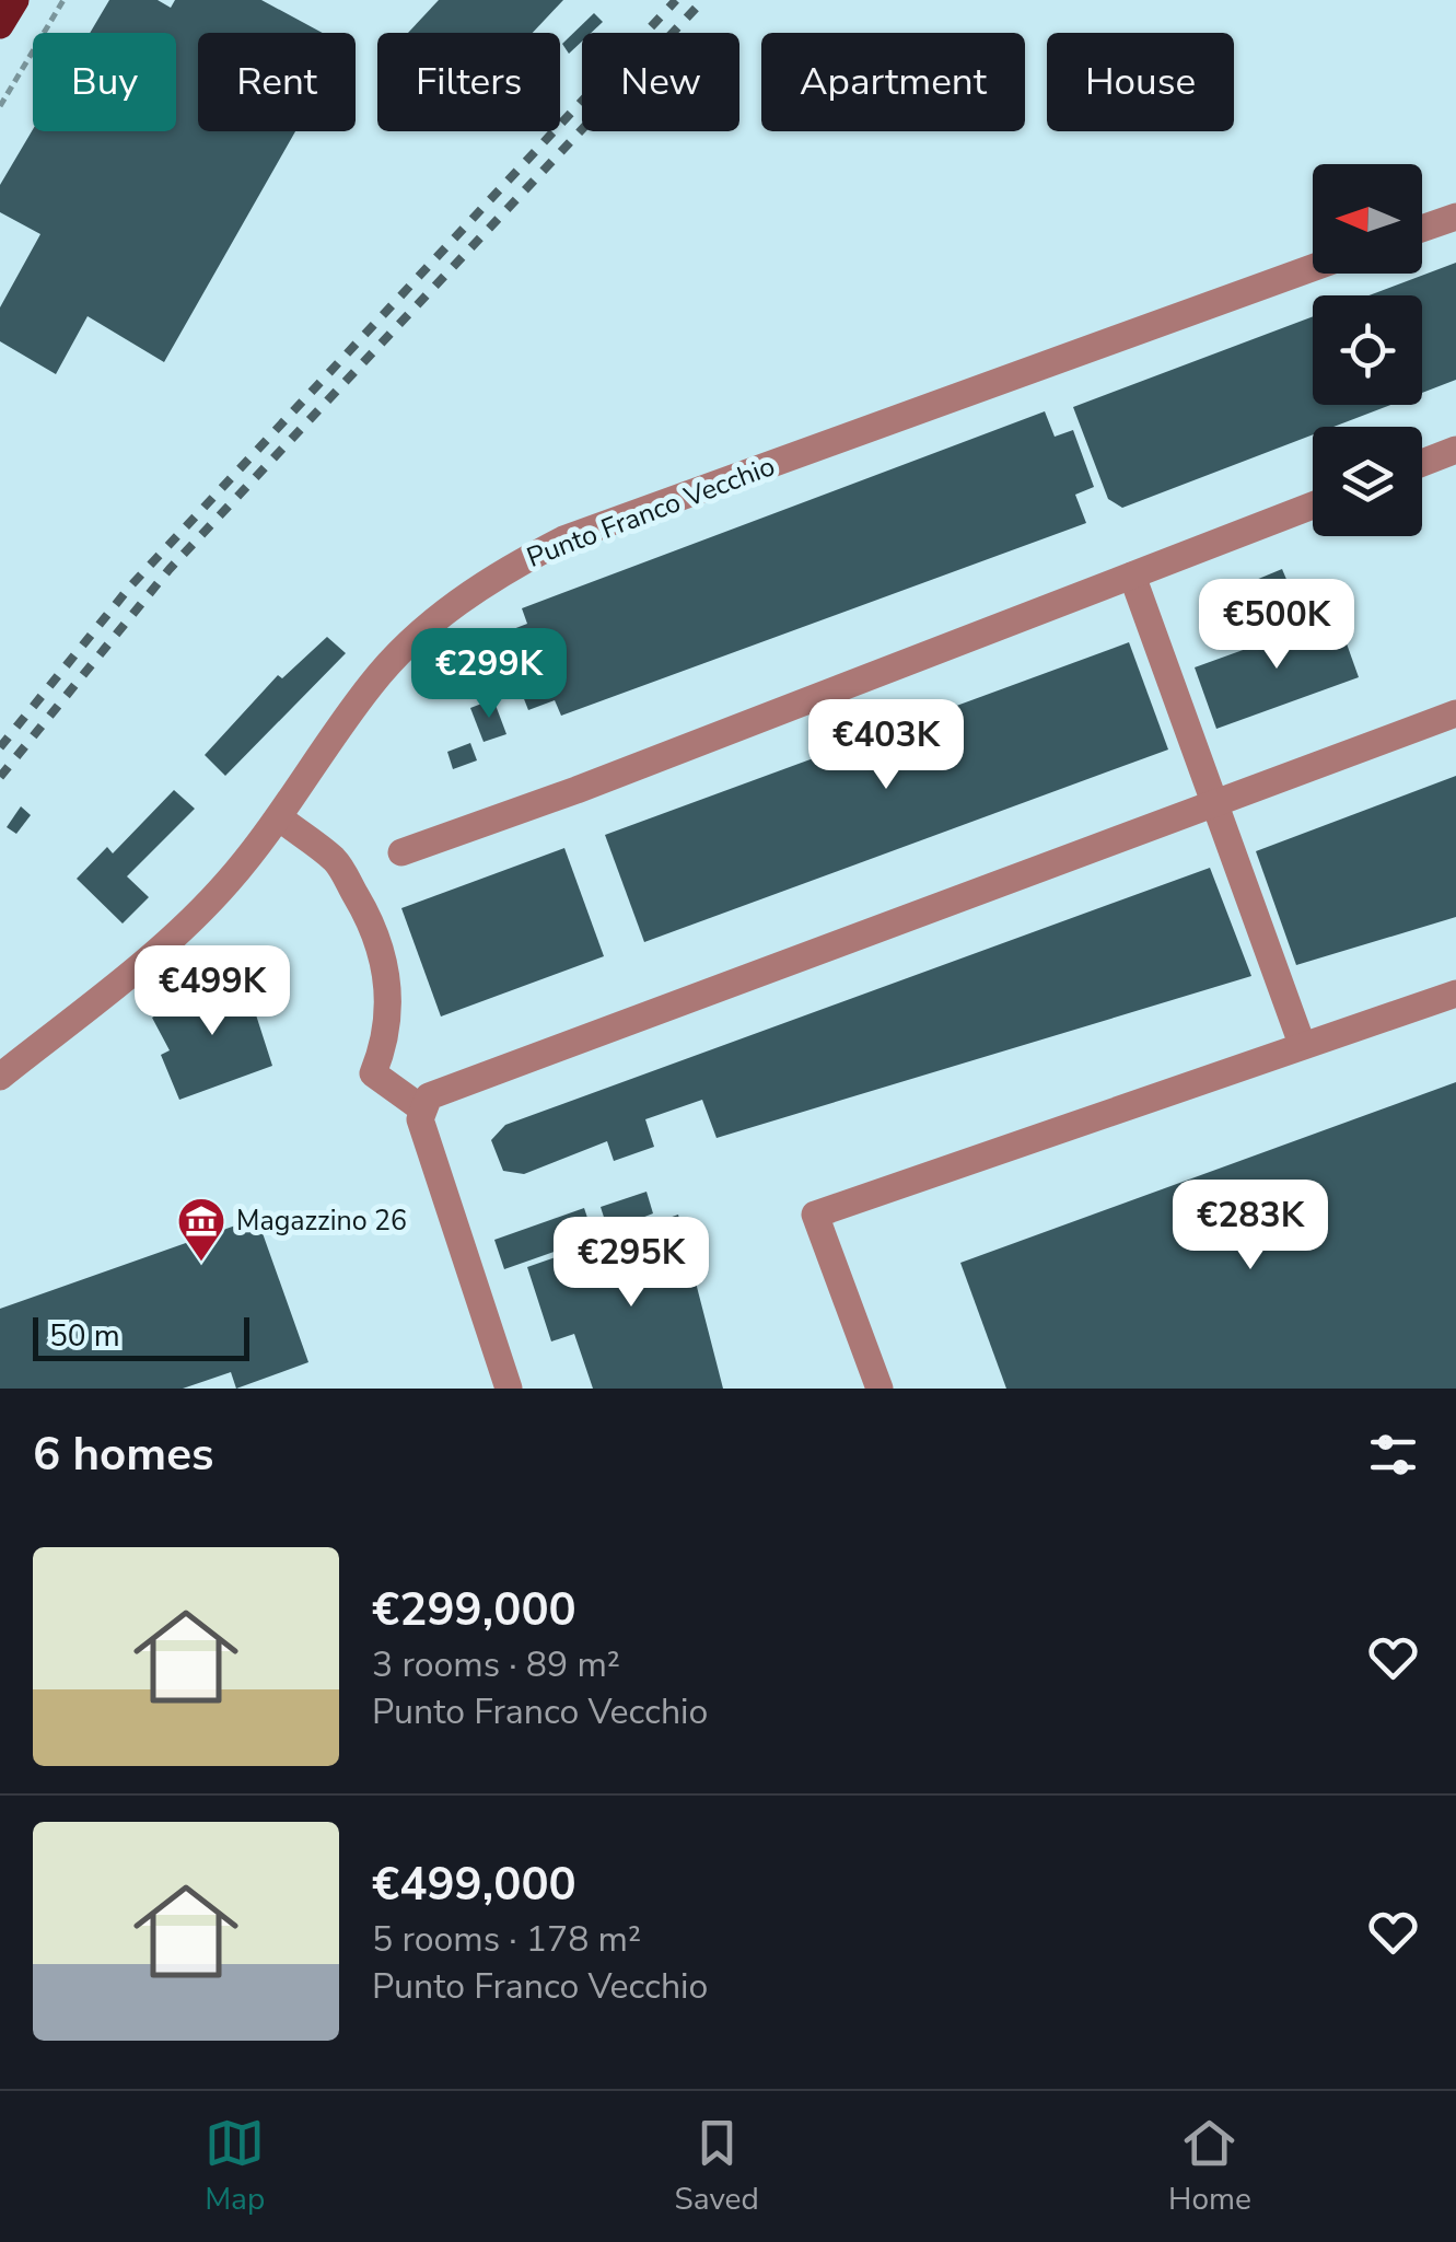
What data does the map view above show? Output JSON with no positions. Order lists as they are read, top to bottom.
{
  "streets": {
    "street": ["Punto Franco Vecchio"]
  },
  "places": {
    "museum": ["Magazzino 26"]
  },
  "scale_bar": "50 m",
  "north": "left",
  "page": {
    "chip": [
      "Buy",
      "Rent",
      "Filters",
      "New",
      "Apartment",
      "House"
    ],
    "price": [
      "€500K",
      "€299K",
      "€403K",
      "€499K",
      "€283K",
      "€295K"
    ],
    "scale": "50 m",
    "heading": "6 homes",
    "list": [
      {
        "name": "€299,000",
        "note": "3 rooms · 89 m² · Punto Franco Vecchio"
      },
      {
        "name": "€499,000",
        "note": "5 rooms · 178 m² · Punto Franco Vecchio"
      }
    ],
    "tabs": ["Map", "Saved", "Home"]
  }
}
